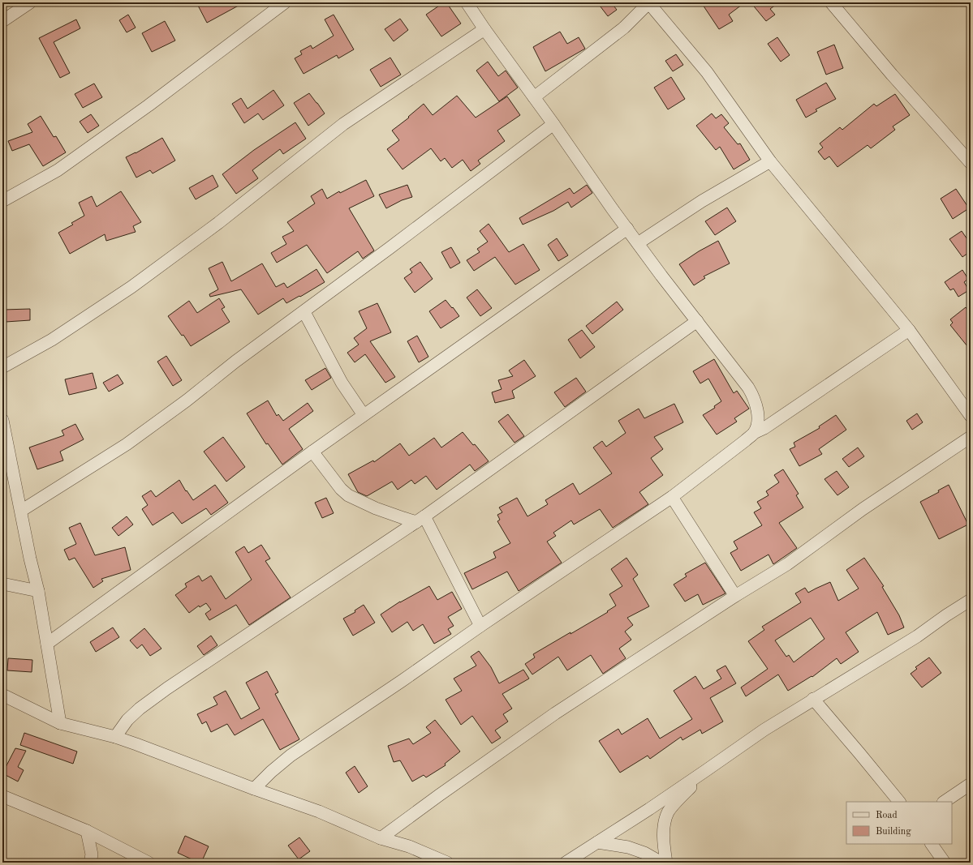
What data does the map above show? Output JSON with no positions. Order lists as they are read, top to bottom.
{
  "legend": ["Road", "Building"]
}
